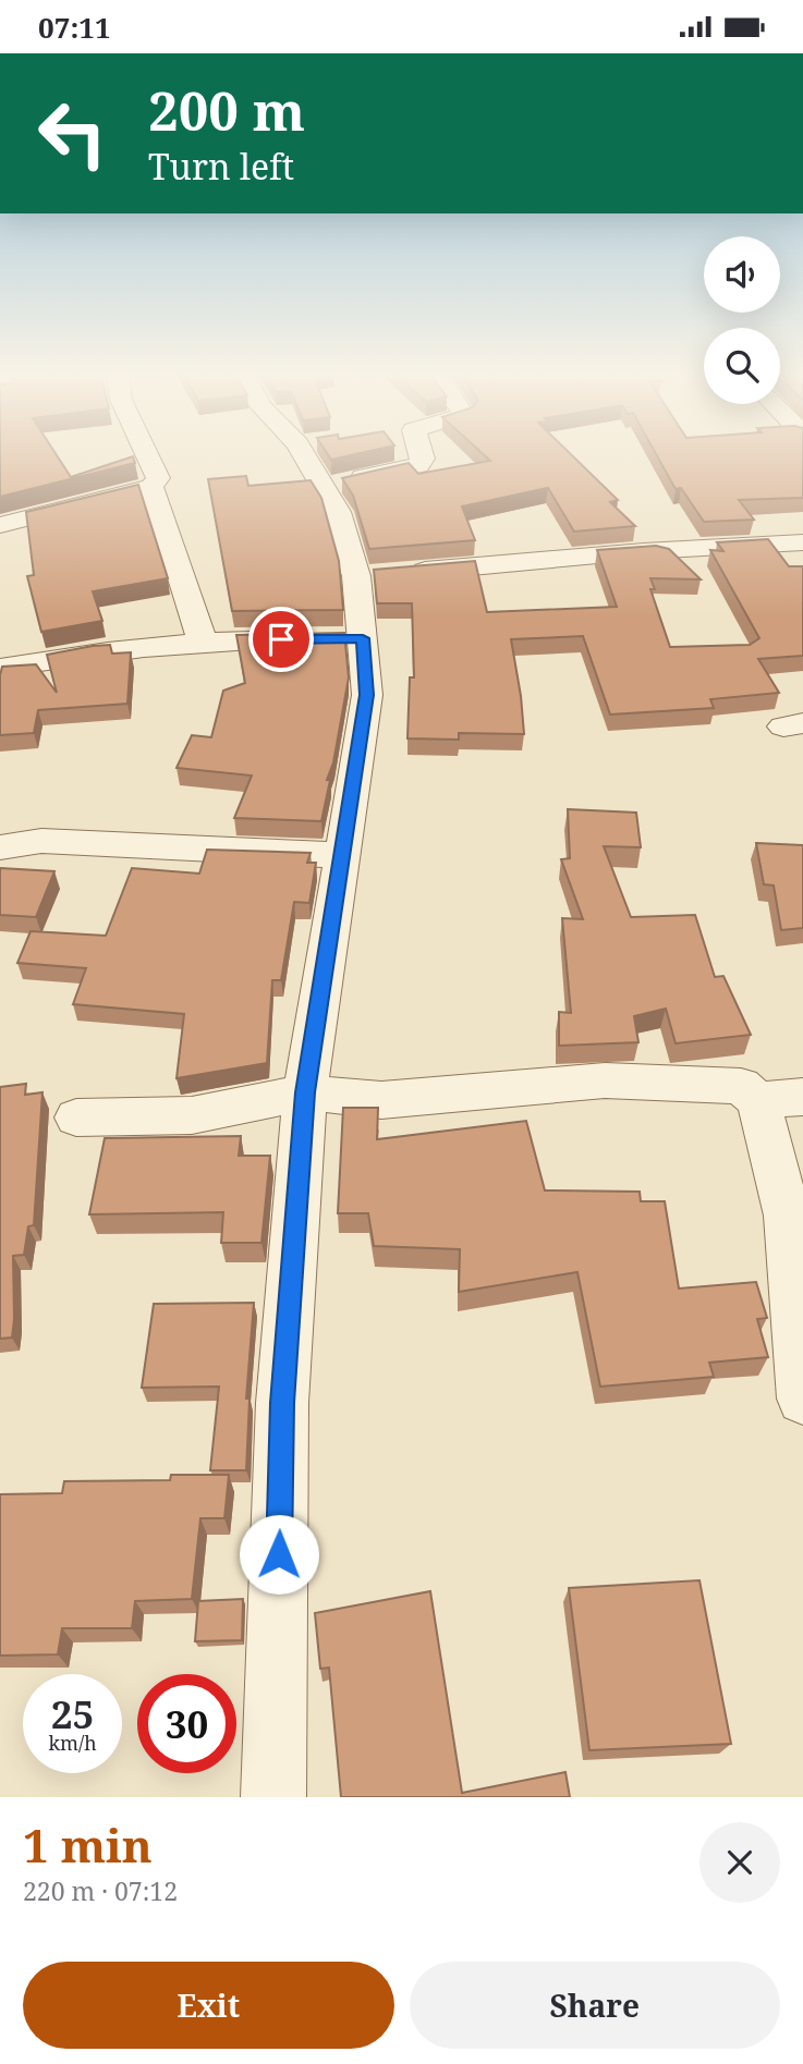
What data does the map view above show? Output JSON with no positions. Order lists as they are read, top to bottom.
{
  "page": {
    "status": "07:11",
    "turn": ["200 m", "Turn left"],
    "speed": "25 km/h",
    "limit": "30",
    "heading": ["1 min", "220 m · 07:12"],
    "buttons": ["Exit", "Share"]
  }
}
